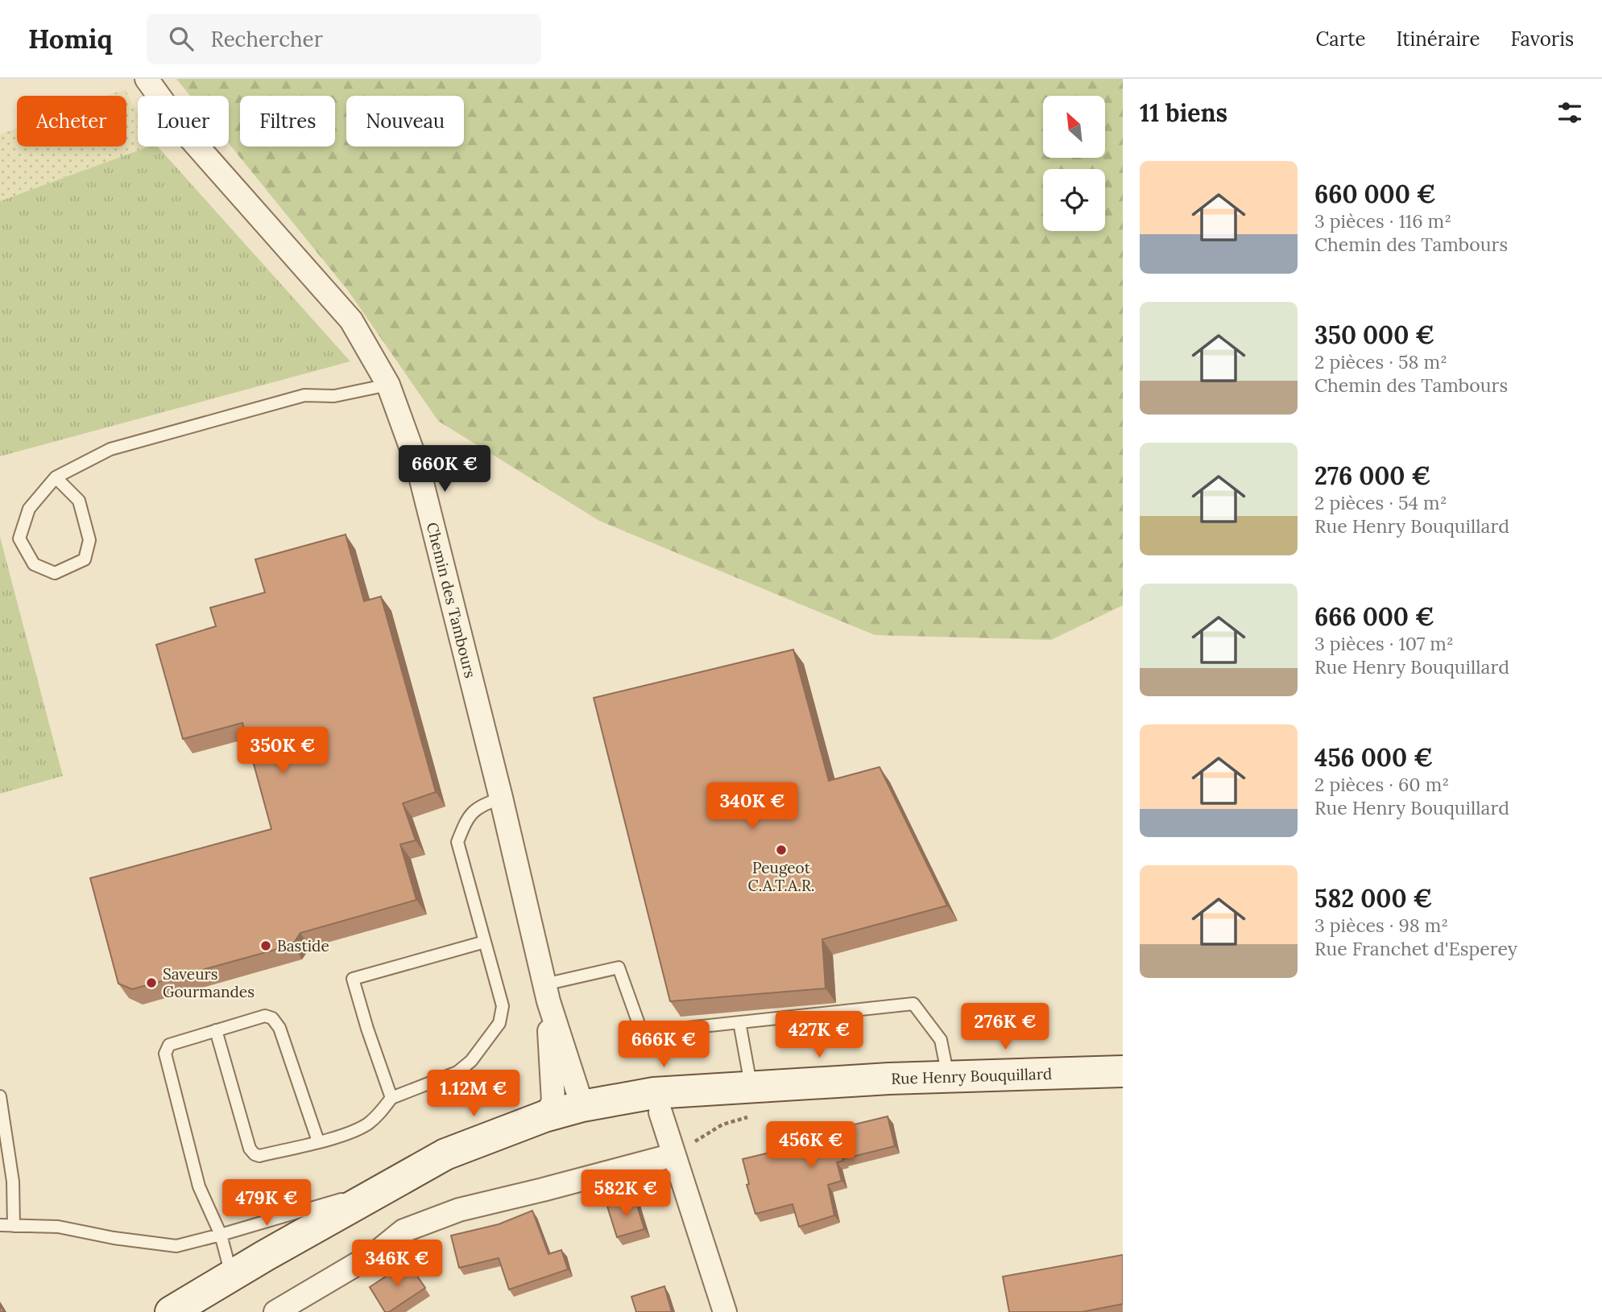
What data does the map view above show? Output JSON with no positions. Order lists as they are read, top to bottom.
{
  "streets": {
    "main road": ["Rue Henry Bouquillard"],
    "street": ["Chemin des Tambours"]
  },
  "crossings": [
    ["Chemin des Tambours", "Rue Henry Bouquillard"]
  ],
  "places": ["Peugeot C.A.T.A.R.", "Bastide", "Saveurs Gourmandes"],
  "north": "top left",
  "page": {
    "header": "Homiq",
    "search": "Rechercher",
    "nav": ["Carte", "Itinéraire", "Favoris"],
    "heading": "11 biens",
    "chip": [
      "Acheter",
      "Louer",
      "Filtres",
      "Nouveau"
    ],
    "list": [
      {
        "name": "660 000 €",
        "note": "3 pièces · 116 m² · Chemin des Tambours"
      },
      {
        "name": "350 000 €",
        "note": "2 pièces · 58 m² · Chemin des Tambours"
      },
      {
        "name": "276 000 €",
        "note": "2 pièces · 54 m² · Rue Henry Bouquillard"
      },
      {
        "name": "666 000 €",
        "note": "3 pièces · 107 m² · Rue Henry Bouquillard"
      },
      {
        "name": "456 000 €",
        "note": "2 pièces · 60 m² · Rue Henry Bouquillard"
      },
      {
        "name": "582 000 €",
        "note": "3 pièces · 98 m² · Rue Franchet d'Esperey"
      }
    ],
    "price": [
      "660K €",
      "350K €",
      "340K €",
      "276K €",
      "427K €",
      "666K €",
      "1.12M €",
      "456K €",
      "582K €",
      "479K €",
      "346K €"
    ]
  }
}
